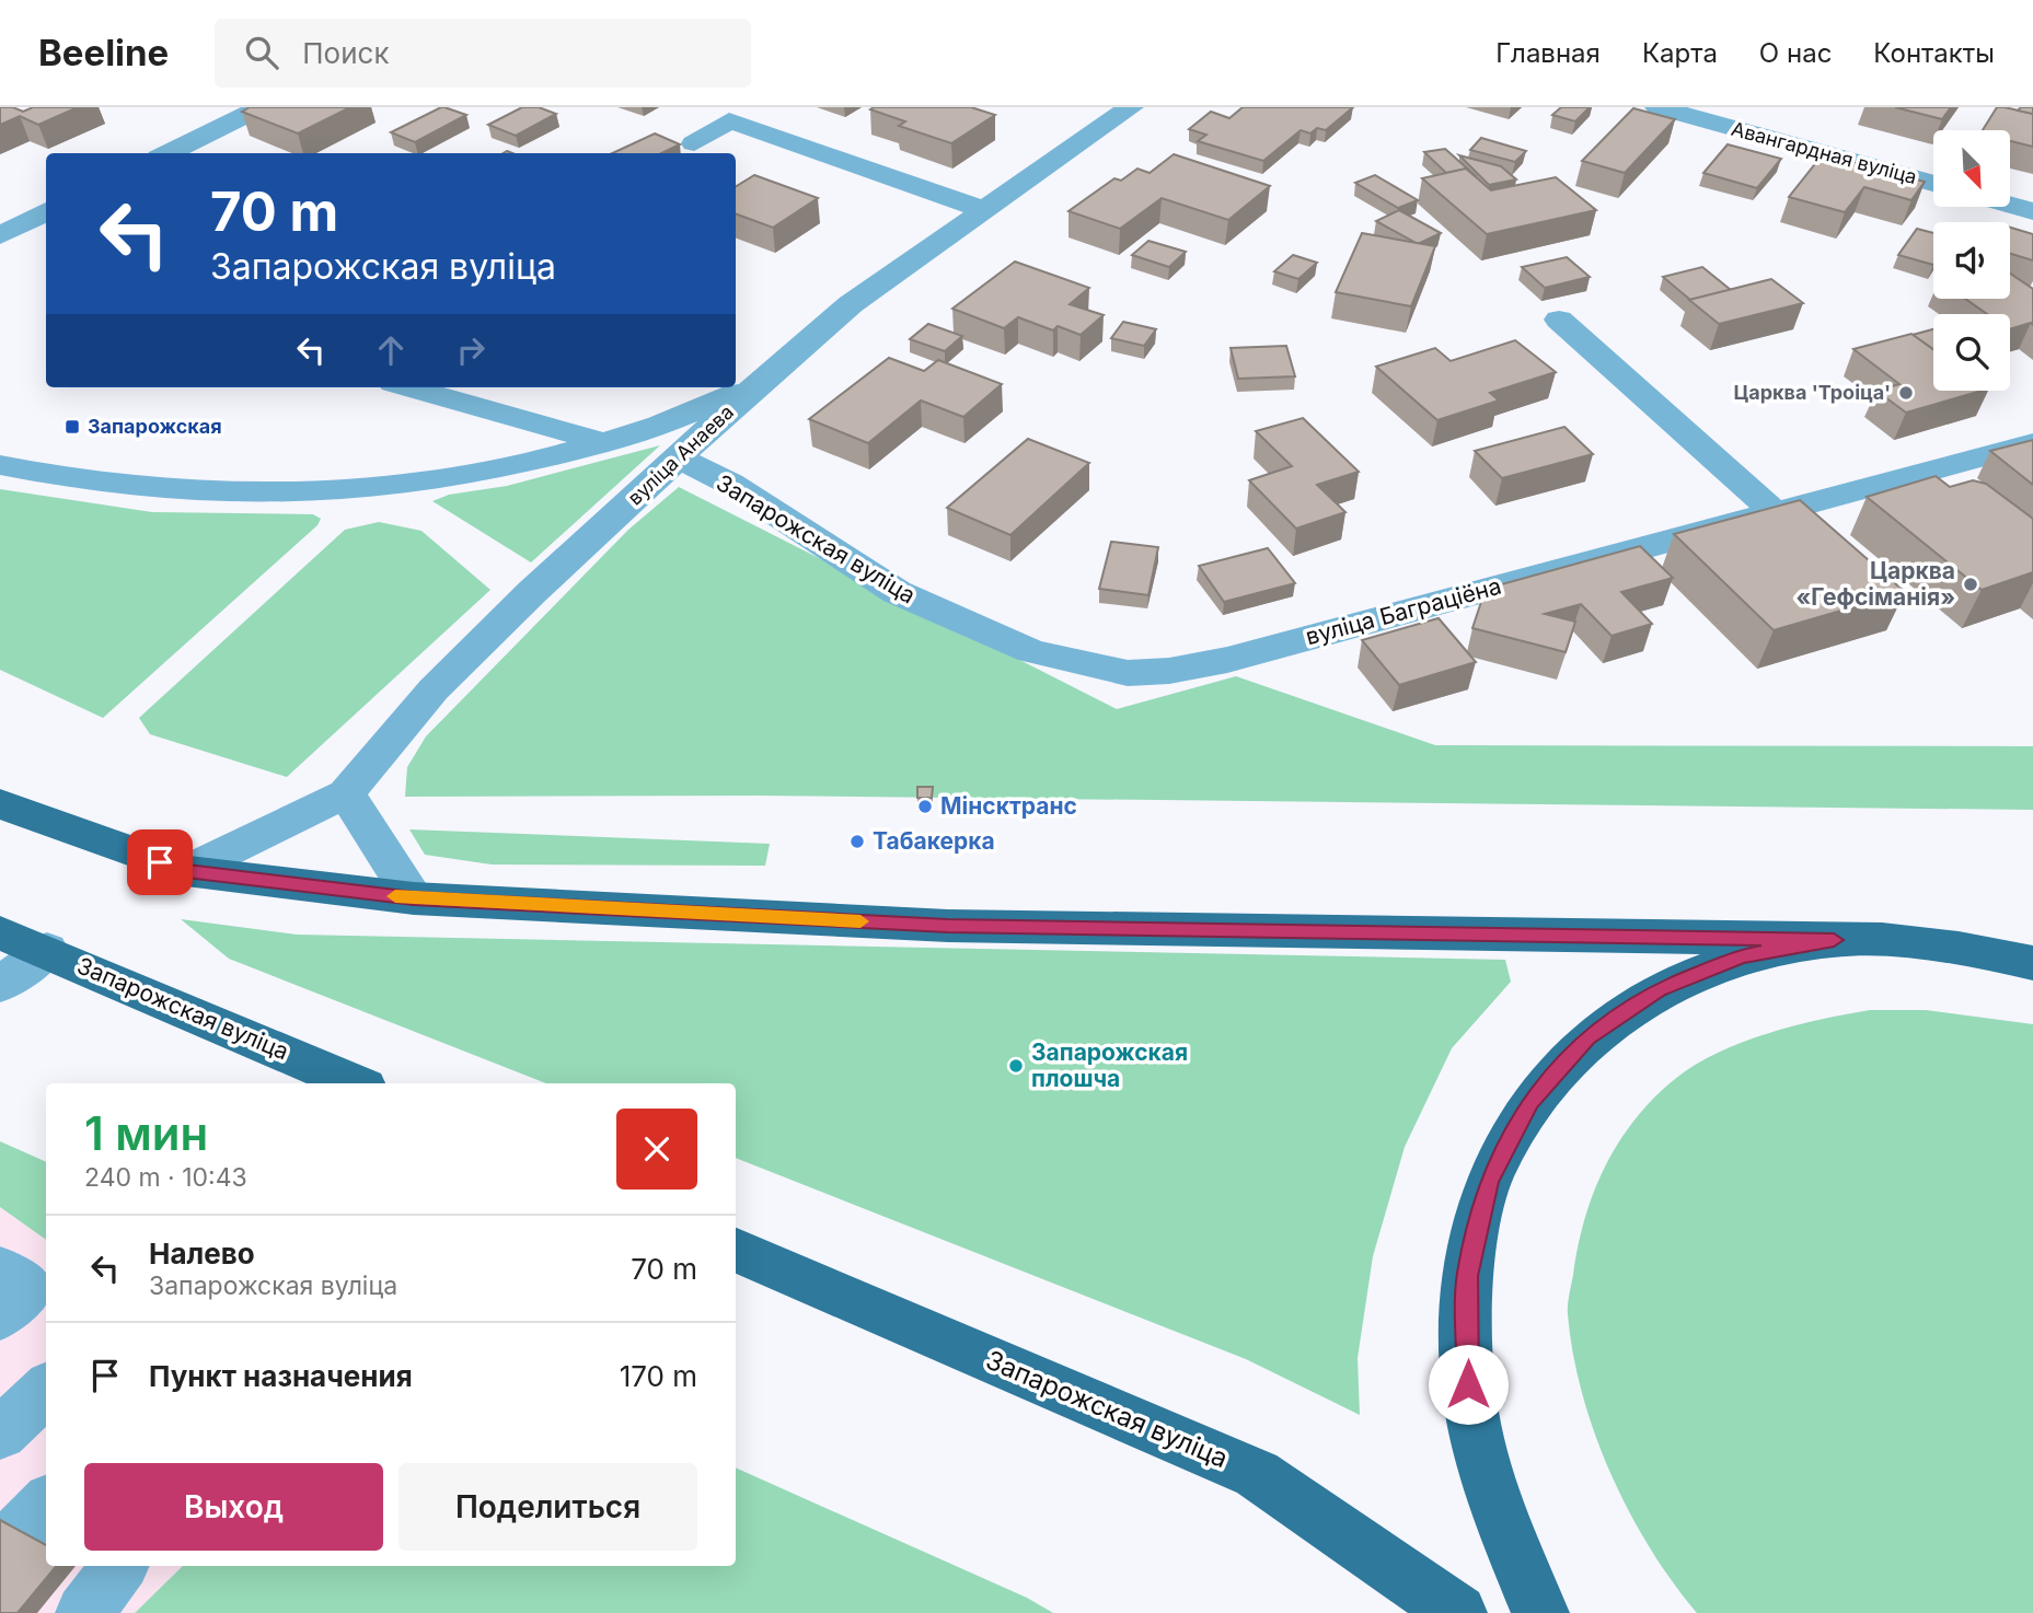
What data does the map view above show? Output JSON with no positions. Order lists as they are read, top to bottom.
{
  "streets": {
    "main road": ["Запарожская вуліца"],
    "street": ["Авангардная вуліца", "вуліца Анаева", "вуліца Баграціёна"]
  },
  "crossings": [
    ["вуліца Анаева", "Запарожская вуліца"],
    ["Запарожская вуліца", "вуліца Баграціёна"]
  ],
  "places": {
    "other": [
      "Царква 'Троіца'",
      "Царква «Гефсіманія»",
      "Мінсктранс",
      "Табакерка",
      "Запарожская плошча"
    ],
    "transit": ["Запарожская"]
  },
  "north": "bottom right",
  "page": {
    "header": "Beeline",
    "search": "Поиск",
    "nav": [
      "Главная",
      "Карта",
      "О нас",
      "Контакты"
    ],
    "turn": ["70 m", "Запарожская вуліца"],
    "heading": ["1 мин", "240 m · 10:43"],
    "list": [
      {
        "name": "Налево",
        "note": "Запарожская вуліца",
        "value": "70 m"
      },
      {
        "name": "Пункт назначения",
        "value": "170 m"
      }
    ],
    "buttons": ["Выход", "Поделиться"]
  }
}
